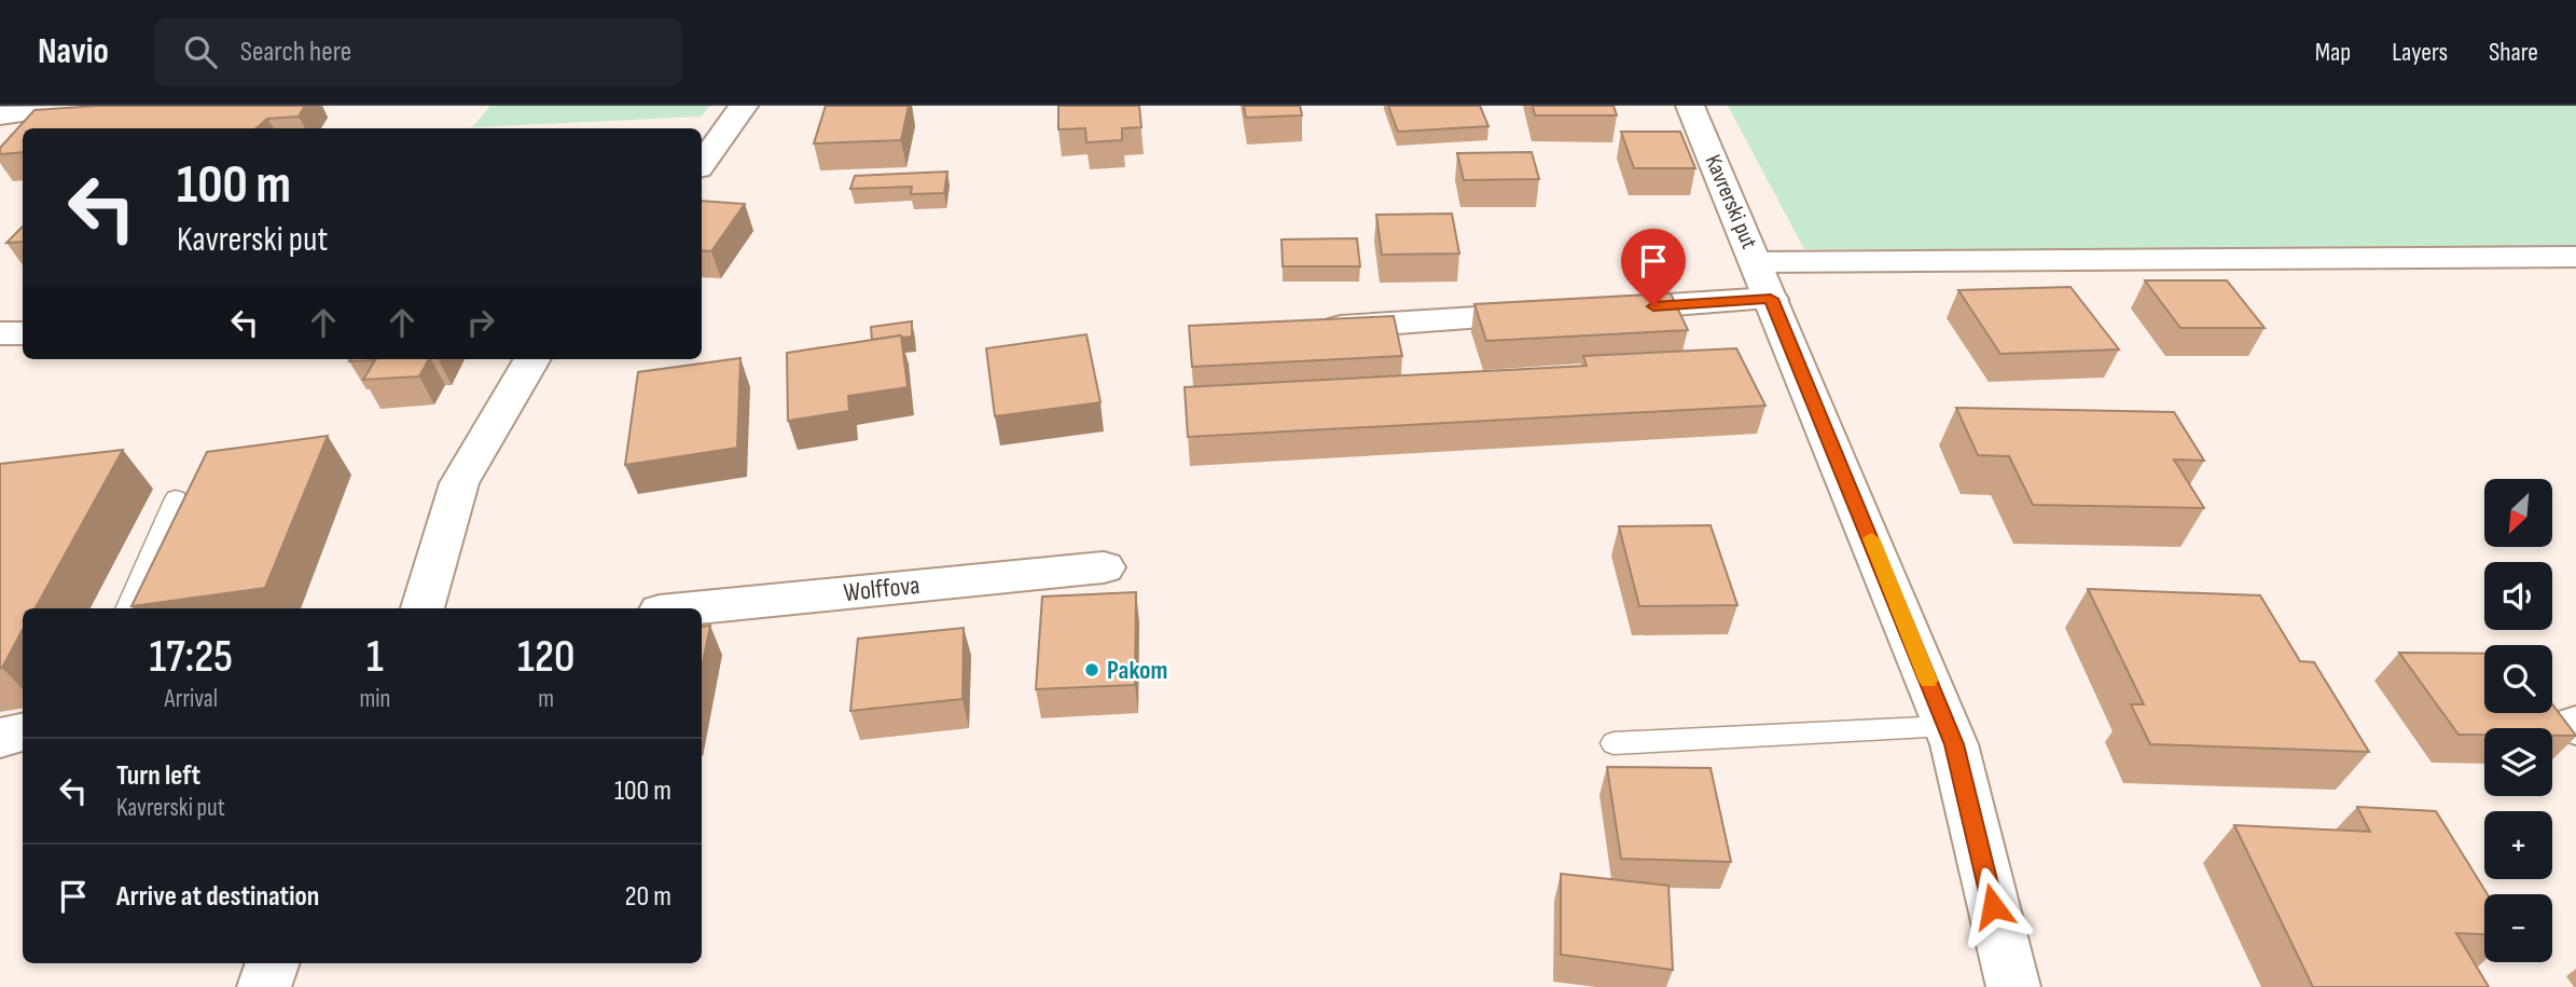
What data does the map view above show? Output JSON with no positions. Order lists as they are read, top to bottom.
{
  "streets": {
    "street": ["Kavrerski put", "Wolffova"]
  },
  "places": ["Pakom"],
  "north": "bottom left",
  "page": {
    "header": "Navio",
    "search": "Search here",
    "nav": ["Map", "Layers", "Share"],
    "turn": ["100 m", "Kavrerski put"],
    "map_buttons": ["+", "−"],
    "eta": [
      "17:25",
      "Arrival",
      "1",
      "min",
      "120",
      "m"
    ],
    "list": [
      {
        "name": "Turn left",
        "note": "Kavrerski put",
        "value": "100 m"
      },
      {
        "name": "Arrive at destination",
        "value": "20 m"
      }
    ]
  }
}
